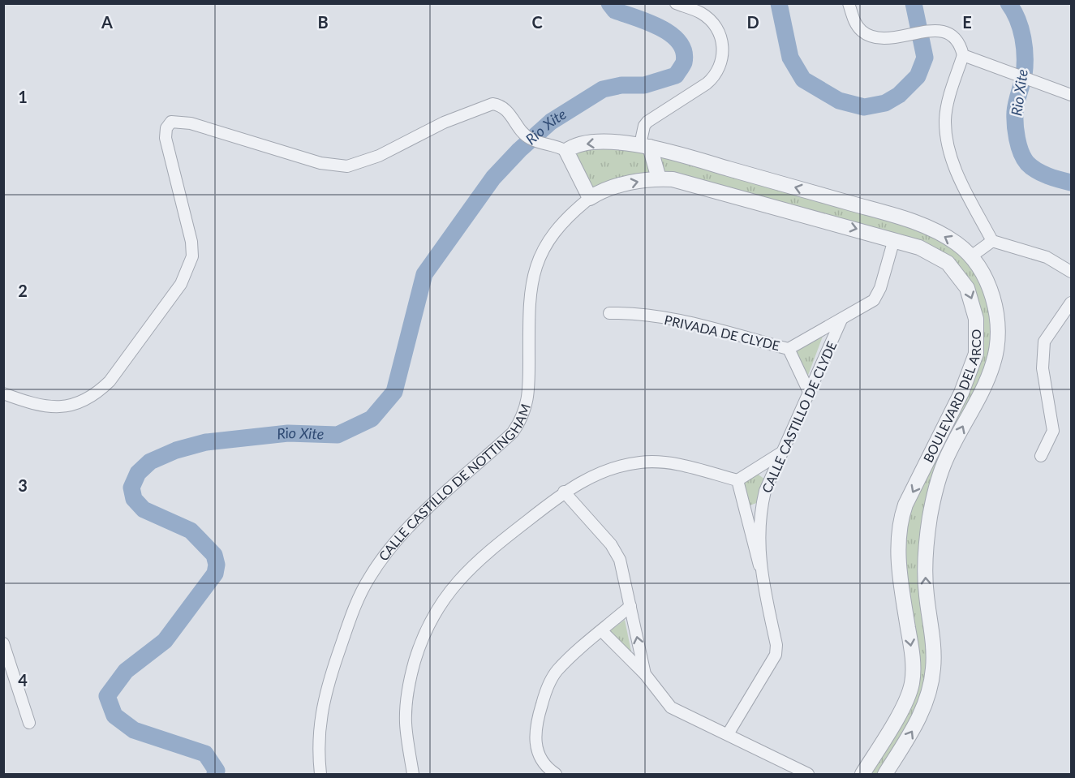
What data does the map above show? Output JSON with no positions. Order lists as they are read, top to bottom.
{
  "streets": {
    "street": [
      "PRIVADA DE CLYDE",
      "BOULEVARD DEL ARCO",
      "CALLE CASTILLO DE CLYDE",
      "CALLE CASTILLO DE NOTTINGHAM"
    ]
  },
  "crossings": [
    ["PRIVADA DE CLYDE", "BOULEVARD DEL ARCO"],
    ["PRIVADA DE CLYDE", "CALLE CASTILLO DE CLYDE"],
    ["BOULEVARD DEL ARCO", "CALLE CASTILLO DE NOTTINGHAM"]
  ],
  "water": ["Rio Xite"],
  "grid": {
    "columns": [
      "A",
      "B",
      "C",
      "D",
      "E"
    ],
    "rows": [
      "1",
      "2",
      "3",
      "4"
    ]
  }
}
